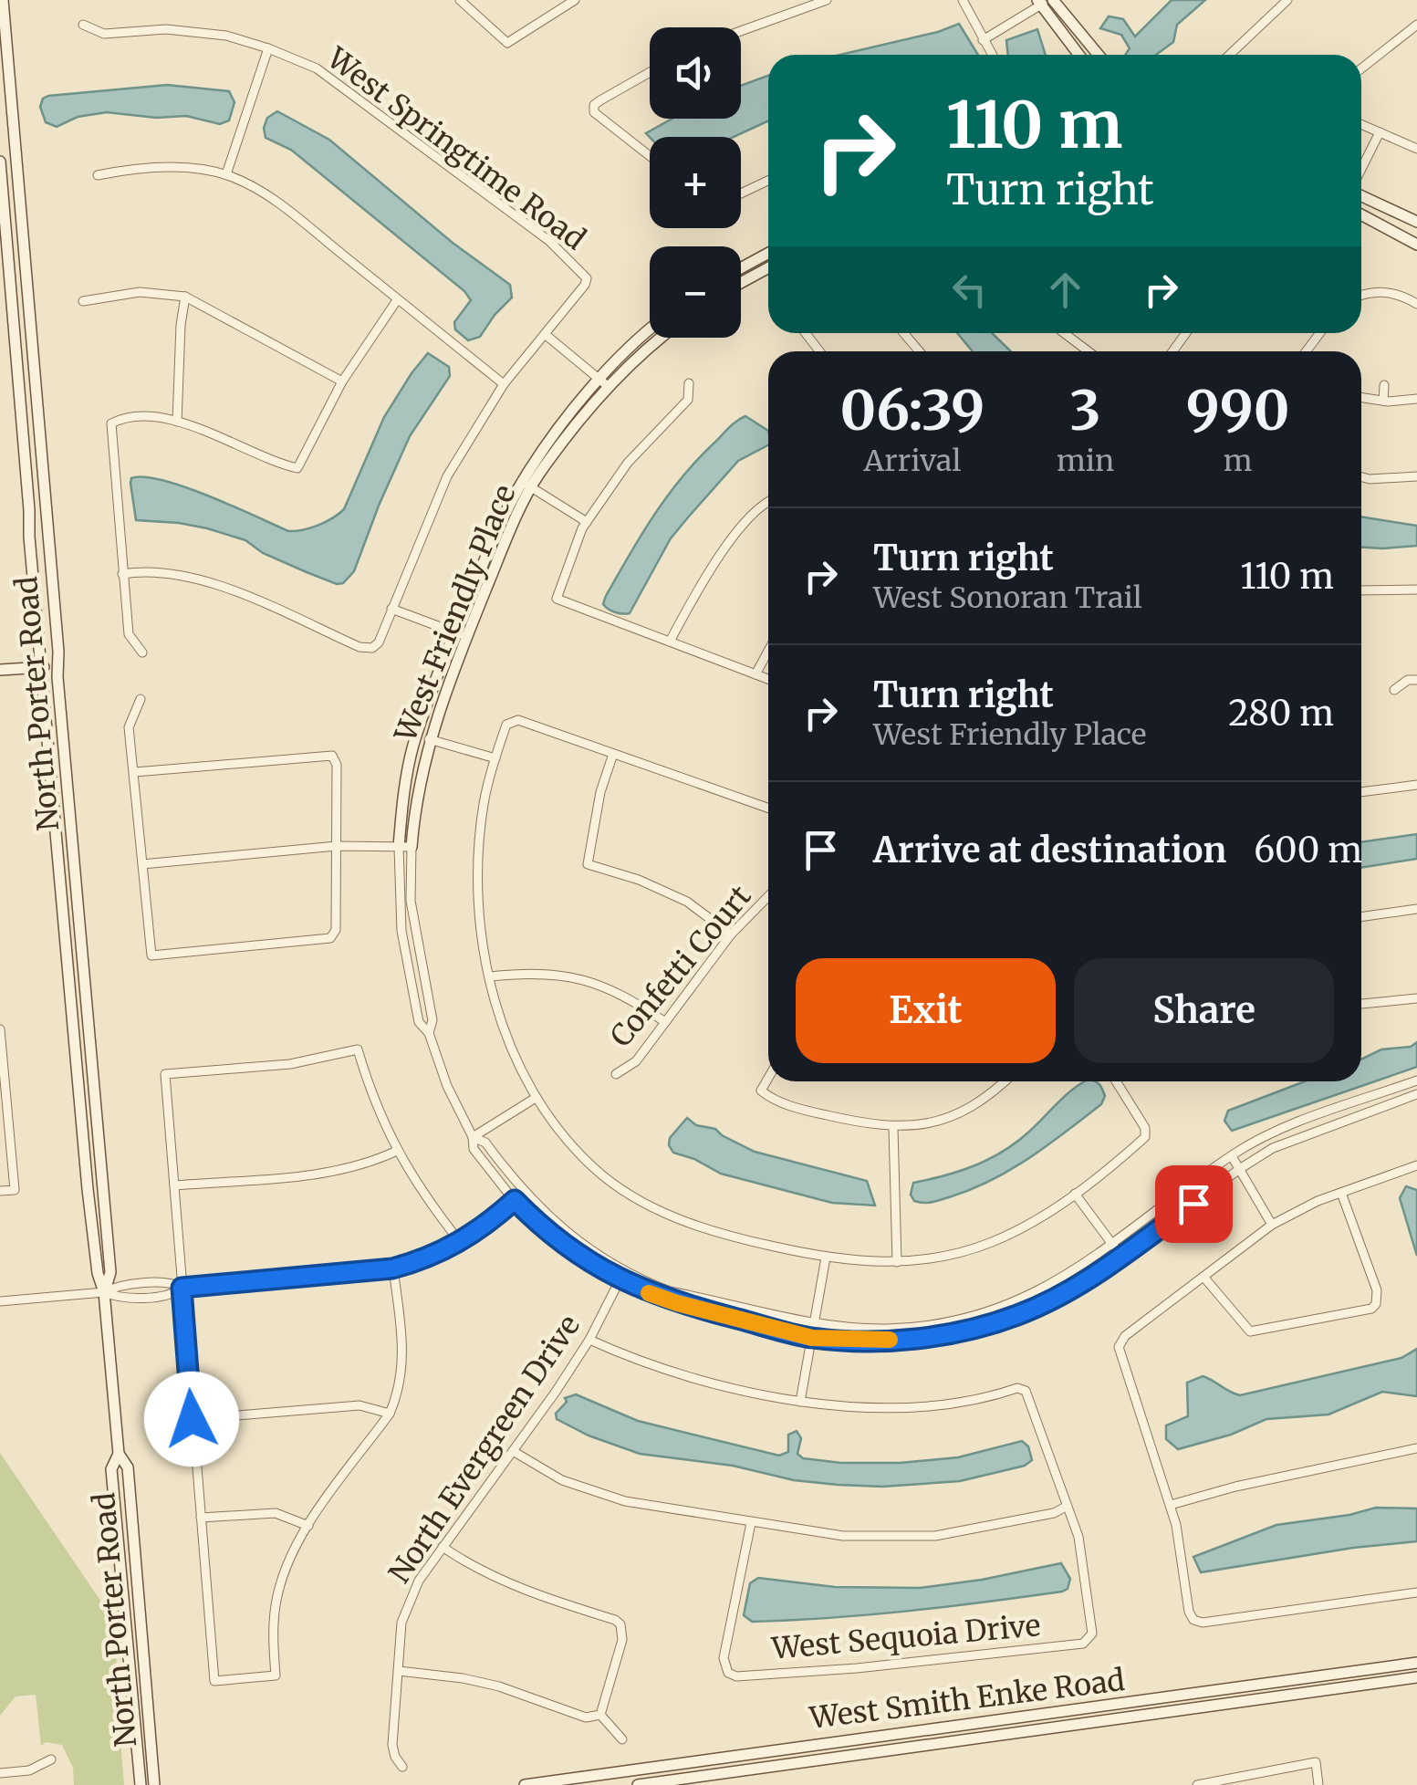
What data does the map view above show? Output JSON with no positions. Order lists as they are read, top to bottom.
{
  "streets": {
    "street": [
      "West Springtime Road",
      "West Friendly Place",
      "North Porter Road",
      "Confetti Court",
      "North Evergreen Drive",
      "West Sequoia Drive",
      "West Smith Enke Road"
    ]
  },
  "crossings": [
    ["West Friendly Place", "North Evergreen Drive"]
  ],
  "page": {
    "map_buttons": ["+", "−"],
    "turn": ["110 m", "Turn right"],
    "eta": [
      "06:39",
      "Arrival",
      "3",
      "min",
      "990",
      "m"
    ],
    "list": [
      {
        "name": "Turn right",
        "note": "West Sonoran Trail",
        "value": "110 m"
      },
      {
        "name": "Turn right",
        "note": "West Friendly Place",
        "value": "280 m"
      },
      {
        "name": "Arrive at destination",
        "value": "600 m"
      }
    ],
    "buttons": ["Exit", "Share"]
  }
}
